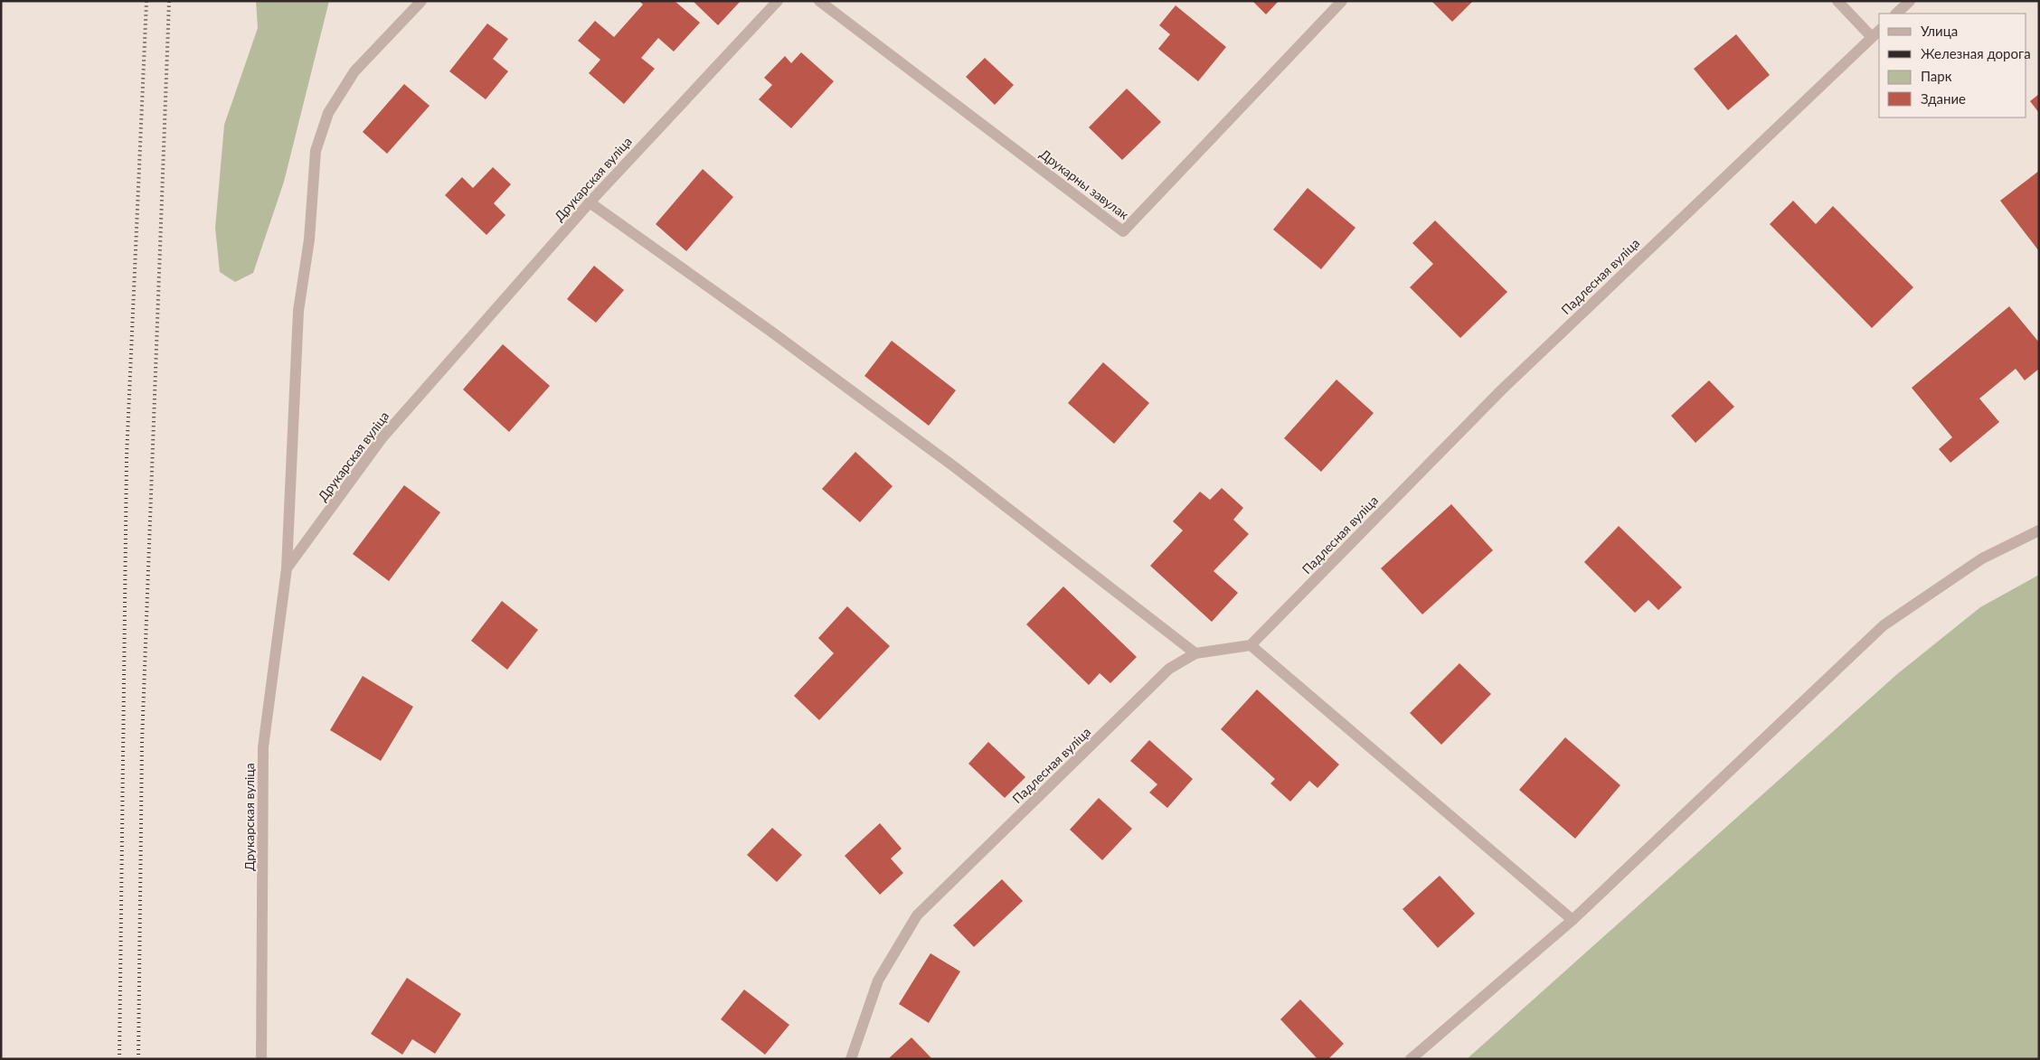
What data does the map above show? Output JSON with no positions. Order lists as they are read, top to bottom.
{
  "streets": {
    "street": ["Друкарская вуліца", "Друкарны завулак", "Падлесная вуліца"]
  },
  "legend": [
    "Улица",
    "Железная дорога",
    "Парк",
    "Здание"
  ]
}
